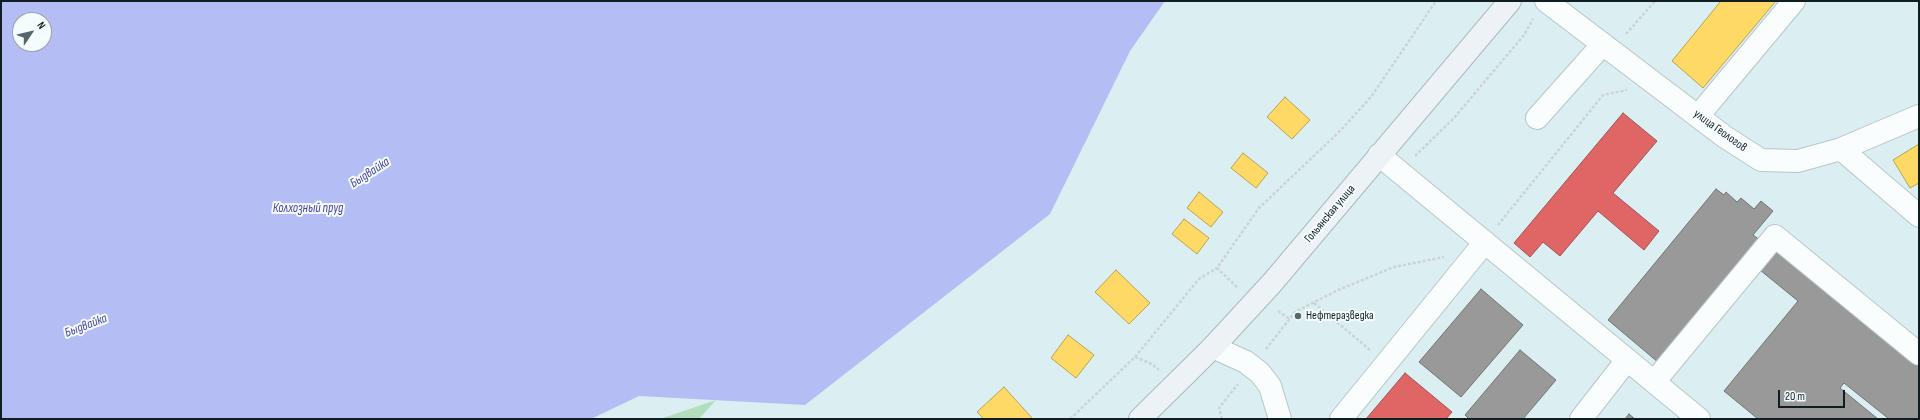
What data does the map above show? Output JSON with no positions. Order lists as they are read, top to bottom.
{
  "streets": {
    "main road": ["Гольянская улица"],
    "street": ["улица Геологов"]
  },
  "water": ["Быдвайка", "Колхозный пруд"],
  "places": ["Нефтеразведка"],
  "scale_bar": "20 m",
  "north": "top right"
}
